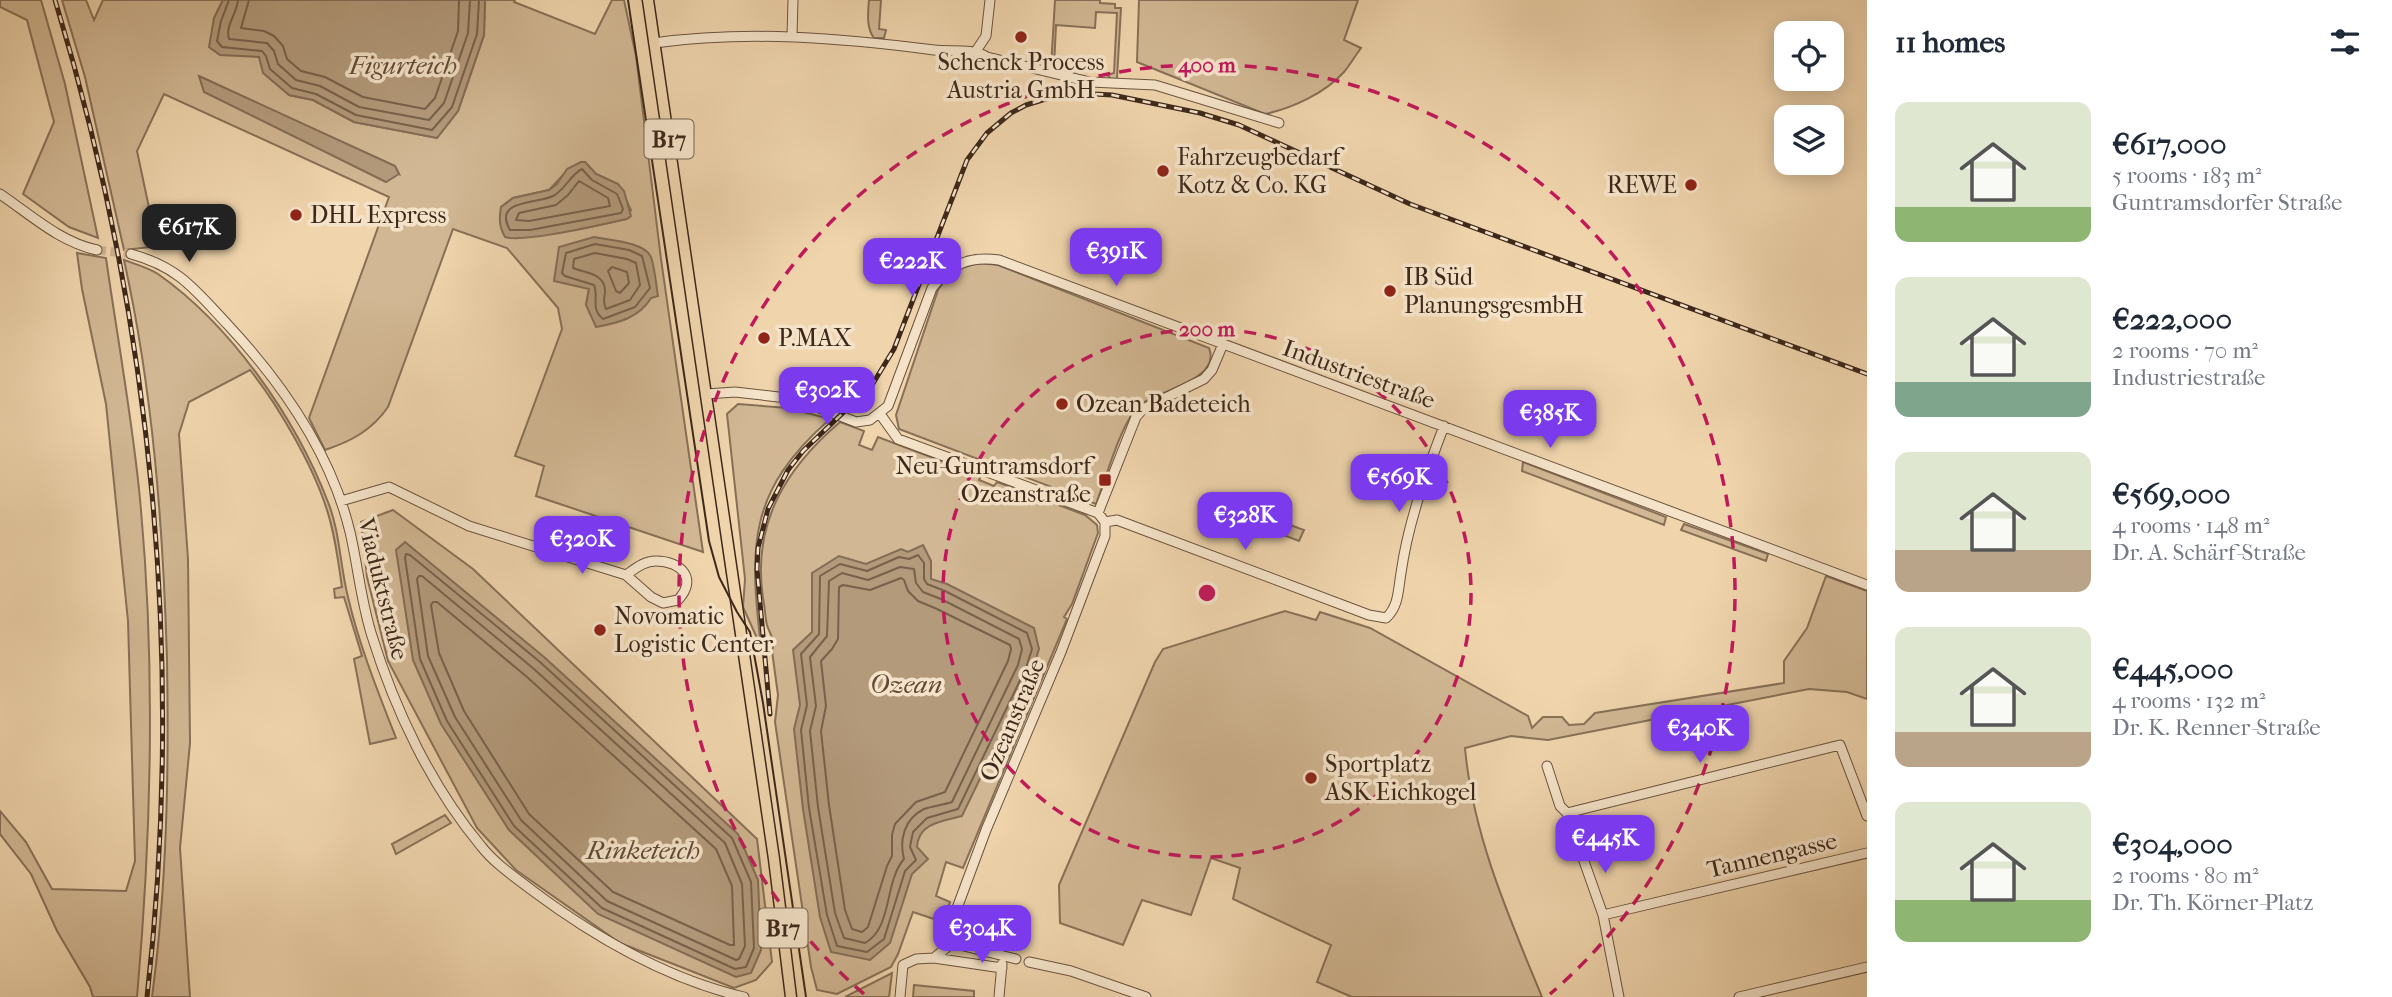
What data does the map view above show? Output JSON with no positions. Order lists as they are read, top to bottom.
{
  "streets": {
    "main road": ["B17"],
    "street": [
      "Industriestraße",
      "Viaduktstraße",
      "Ozeanstraße",
      "Tannengasse"
    ]
  },
  "water": ["Figurteich", "Ozean", "Rinketeich"],
  "places": {
    "other": [
      "Schenck Process Austria GmbH",
      "Fahrzeugbedarf Kotz & Co. KG",
      "REWE",
      "DHL Express",
      "IB Süd PlanungsgesmbH",
      "P.MAX",
      "Ozean Badeteich",
      "Novomatic Logistic Center",
      "Sportplatz ASK Eichkogel"
    ],
    "transit": ["Neu-Guntramsdorf Ozeanstraße"]
  },
  "page": {
    "heading": "11 homes",
    "list": [
      {
        "name": "€617,000",
        "note": "5 rooms · 183 m² · Guntramsdorfer Straße"
      },
      {
        "name": "€222,000",
        "note": "2 rooms · 70 m² · Industriestraße"
      },
      {
        "name": "€569,000",
        "note": "4 rooms · 148 m² · Dr. A. Schärf-Straße"
      },
      {
        "name": "€445,000",
        "note": "4 rooms · 132 m² · Dr. K. Renner-Straße"
      },
      {
        "name": "€304,000",
        "note": "2 rooms · 80 m² · Dr. Th. Körner-Platz"
      }
    ],
    "price": [
      "€617K",
      "€391K",
      "€222K",
      "€302K",
      "€385K",
      "€569K",
      "€328K",
      "€320K",
      "€340K",
      "€445K",
      "€304K"
    ]
  },
  "rings": ["400 m", "200 m"]
}
